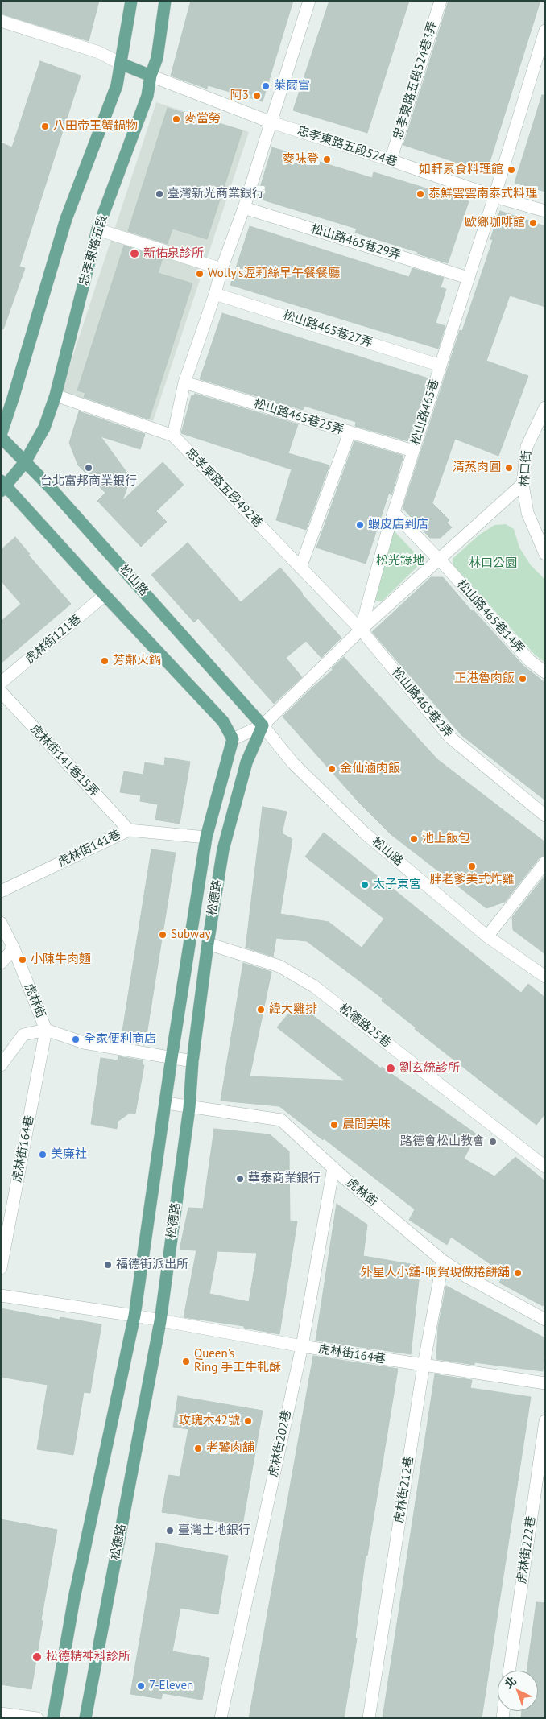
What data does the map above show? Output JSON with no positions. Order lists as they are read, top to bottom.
{
  "streets": {
    "main road": ["忠孝東路五段", "松山路", "松德路"],
    "street": [
      "忠孝東路五段524巷3弄",
      "忠孝東路五段524巷",
      "松山路465巷29弄",
      "松山路465巷27弄",
      "松山路465巷",
      "松山路465巷25弄",
      "林口街",
      "忠孝東路五段492巷",
      "松山路465巷14弄",
      "虎林街121巷",
      "松山路465巷2弄",
      "虎林街141巷15弄",
      "虎林街141巷",
      "虎林街",
      "松德路25巷",
      "虎林街164巷",
      "虎林街202巷",
      "虎林街212巷",
      "虎林街222巷"
    ]
  },
  "crossings": [
    ["忠孝東路五段524巷3弄", "忠孝東路五段524巷"],
    ["忠孝東路五段524巷", "忠孝東路五段"],
    ["忠孝東路五段524巷", "松山路465巷"],
    ["松山路465巷29弄", "松山路465巷"],
    ["忠孝東路五段", "忠孝東路五段492巷"],
    ["忠孝東路五段", "松山路"],
    ["松山路465巷27弄", "松山路465巷"],
    ["松山路465巷", "松山路465巷25弄"],
    ["松山路465巷", "忠孝東路五段492巷"],
    ["松山路465巷", "松山路465巷14弄"],
    ["松山路465巷", "松山路465巷2弄"],
    ["忠孝東路五段492巷", "松山路465巷2弄"],
    ["松山路", "松德路"],
    ["虎林街141巷15弄", "虎林街141巷"],
    ["虎林街141巷", "松德路"],
    ["松德路", "虎林街"],
    ["松德路", "松德路25巷"],
    ["松德路", "虎林街164巷"],
    ["虎林街", "虎林街164巷"],
    ["虎林街", "虎林街202巷"],
    ["虎林街", "虎林街212巷"],
    ["虎林街164巷", "虎林街202巷"],
    ["虎林街164巷", "虎林街212巷"]
  ],
  "parks": ["松光錄地", "林口公園"],
  "places": [
    "萊爾富",
    "阿3",
    "麥當勞",
    "八田帝王蟹鍋物",
    "麥味登",
    "如軒素食料理館",
    "臺灣新光商業銀行",
    "泰鮮雲雲南泰式料理",
    "歐鄉咖啡館",
    "新佑泉診所",
    "Wolly's渥莉絲早午餐餐廳",
    "台北富邦商業銀行",
    "清蒸肉圓",
    "蝦皮店到店",
    "芳鄰火鍋",
    "正港魯肉飯",
    "金仙滷肉飯",
    "池上飯包",
    "胖老爹美式炸雞",
    "太子東宮",
    "Subway",
    "小陳牛肉麵",
    "緯大雞排",
    "全家便利商店",
    "劉玄統診所",
    "晨間美味",
    "路德會松山教會",
    "美廉社",
    "華泰商業銀行",
    "福德街派出所",
    "外星人小舖-啊賀現做捲餅舖",
    "Queen's Ring 手工牛軋酥",
    "玫瑰木42號",
    "老饕肉舖",
    "臺灣土地銀行",
    "松德精神科診所",
    "7-Eleven"
  ],
  "north": "top left"
}
